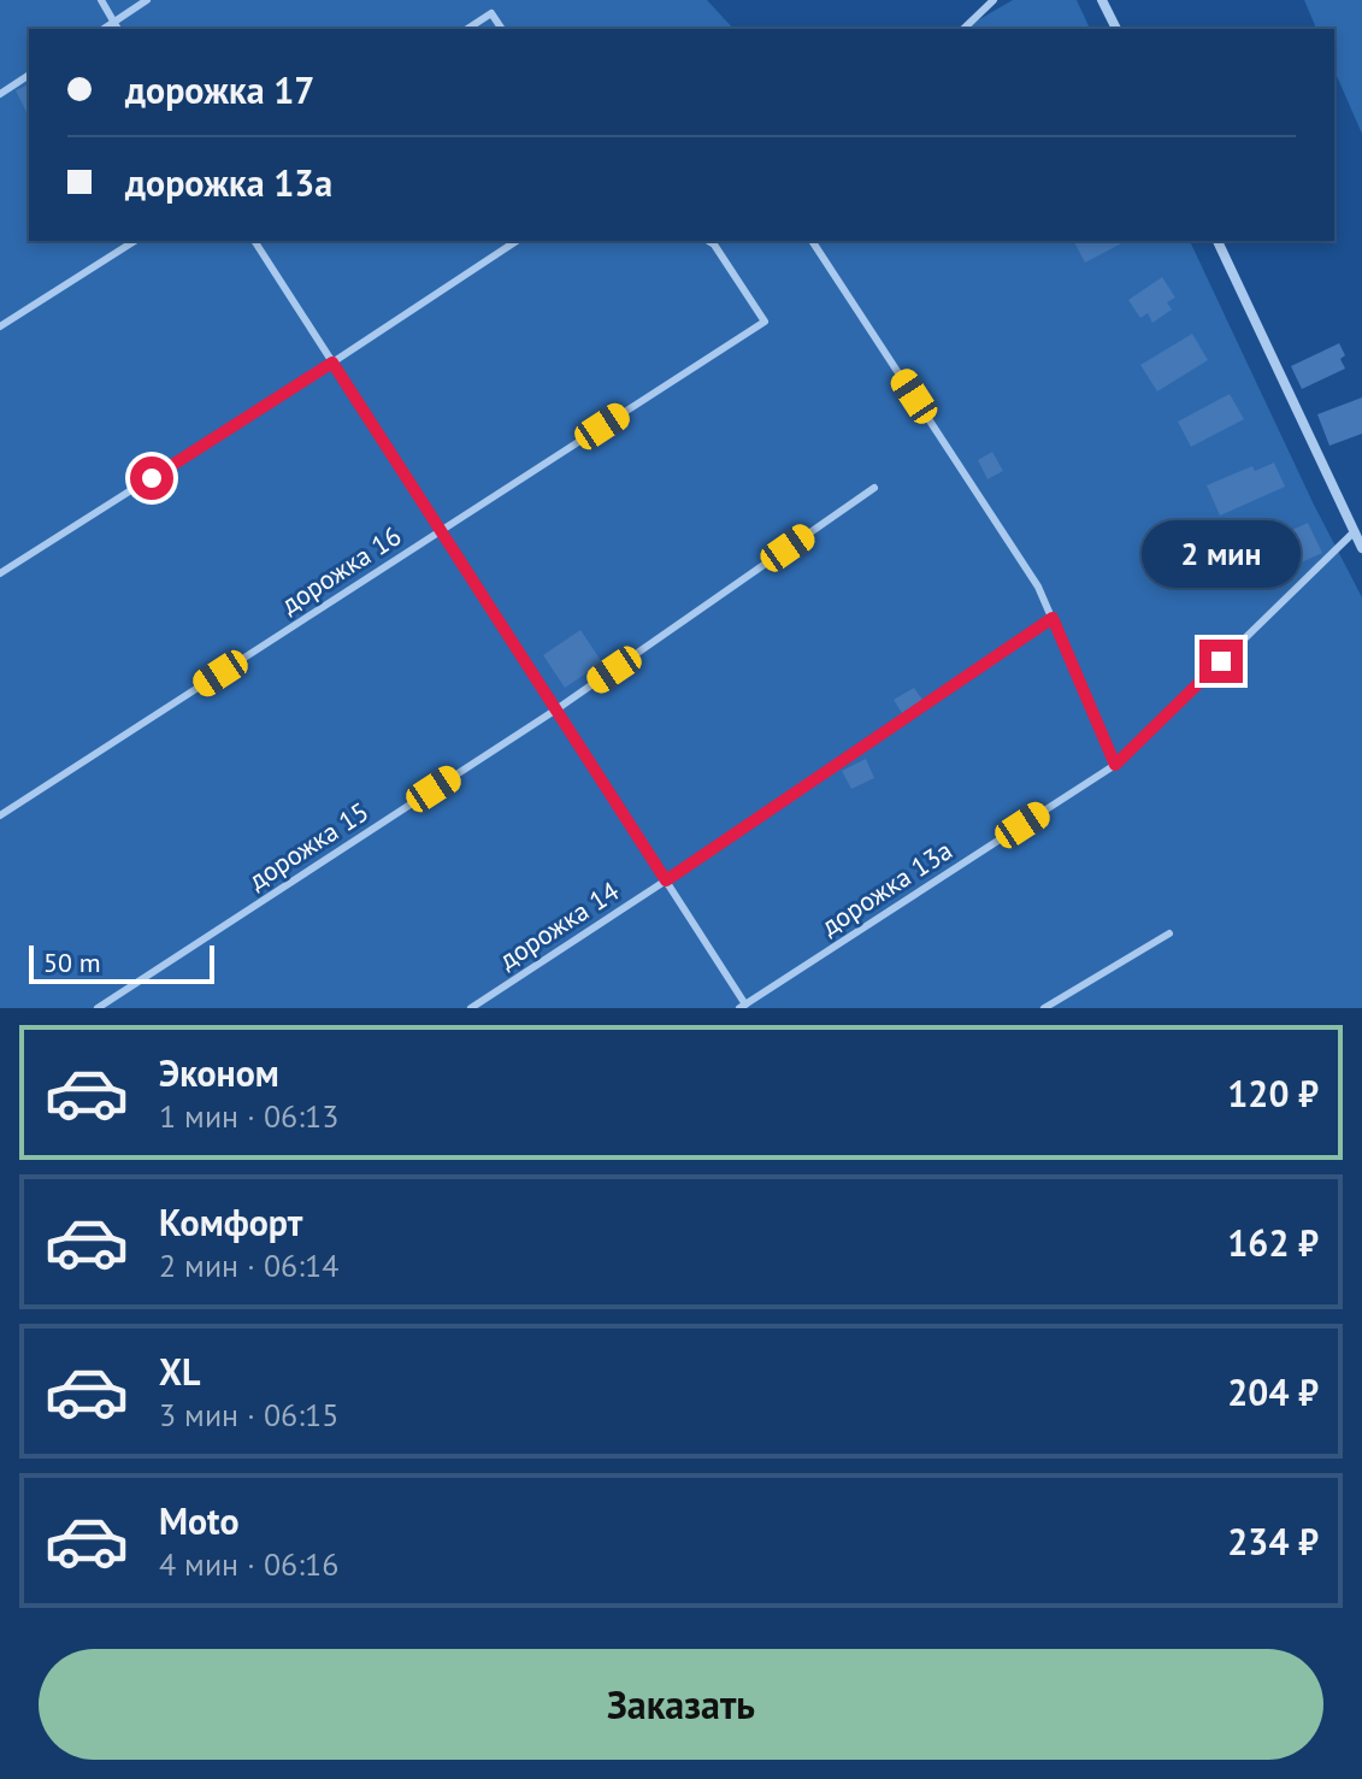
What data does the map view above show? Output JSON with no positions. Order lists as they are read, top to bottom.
{
  "streets": {
    "lane": [
      "дорожка 16",
      "дорожка 15",
      "дорожка 13а",
      "дорожка 14"
    ]
  },
  "scale_bar": "50 m",
  "page": {
    "banner": ["дорожка 17", "дорожка 13а"],
    "bubble": "2 мин",
    "scale": "50 m",
    "list": [
      {
        "name": "Эконом",
        "note": "1 мин · 06:13",
        "value": "120 ₽"
      },
      {
        "name": "Комфорт",
        "note": "2 мин · 06:14",
        "value": "162 ₽"
      },
      {
        "name": "XL",
        "note": "3 мин · 06:15",
        "value": "204 ₽"
      },
      {
        "name": "Moto",
        "note": "4 мин · 06:16",
        "value": "234 ₽"
      }
    ],
    "buttons": "Заказать"
  }
}
